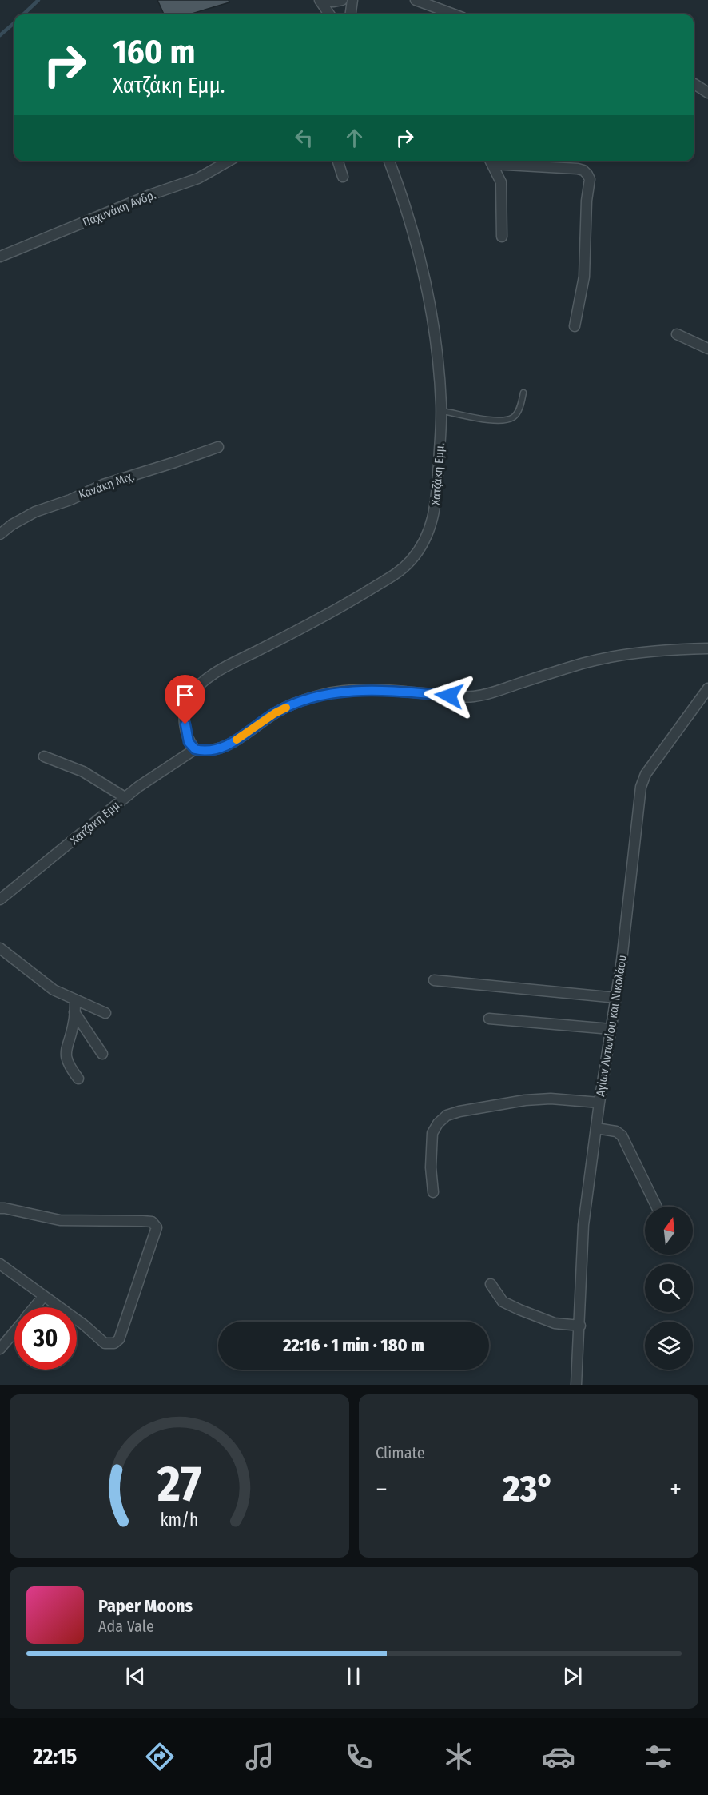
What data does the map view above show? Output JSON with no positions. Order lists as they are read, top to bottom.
{
  "streets": {
    "street": [
      "Παχυνάκη Ανδρ.",
      "Χατζάκη Εμμ.",
      "Κανάκη Μιχ.",
      "Αγίων Αντωνίου και Νικολάου"
    ]
  },
  "north": "top",
  "page": {
    "turn": ["160 m", "Χατζάκη Εμμ."],
    "limit": "30",
    "trip": "22:16 · 1 min · 180 m",
    "tile": "Climate",
    "heat": ["−", "23°", "+"],
    "song": ["Paper Moons", "Ada Vale"],
    "tabs": "22:15",
    "gauge": ["27", "km/h"]
  }
}
